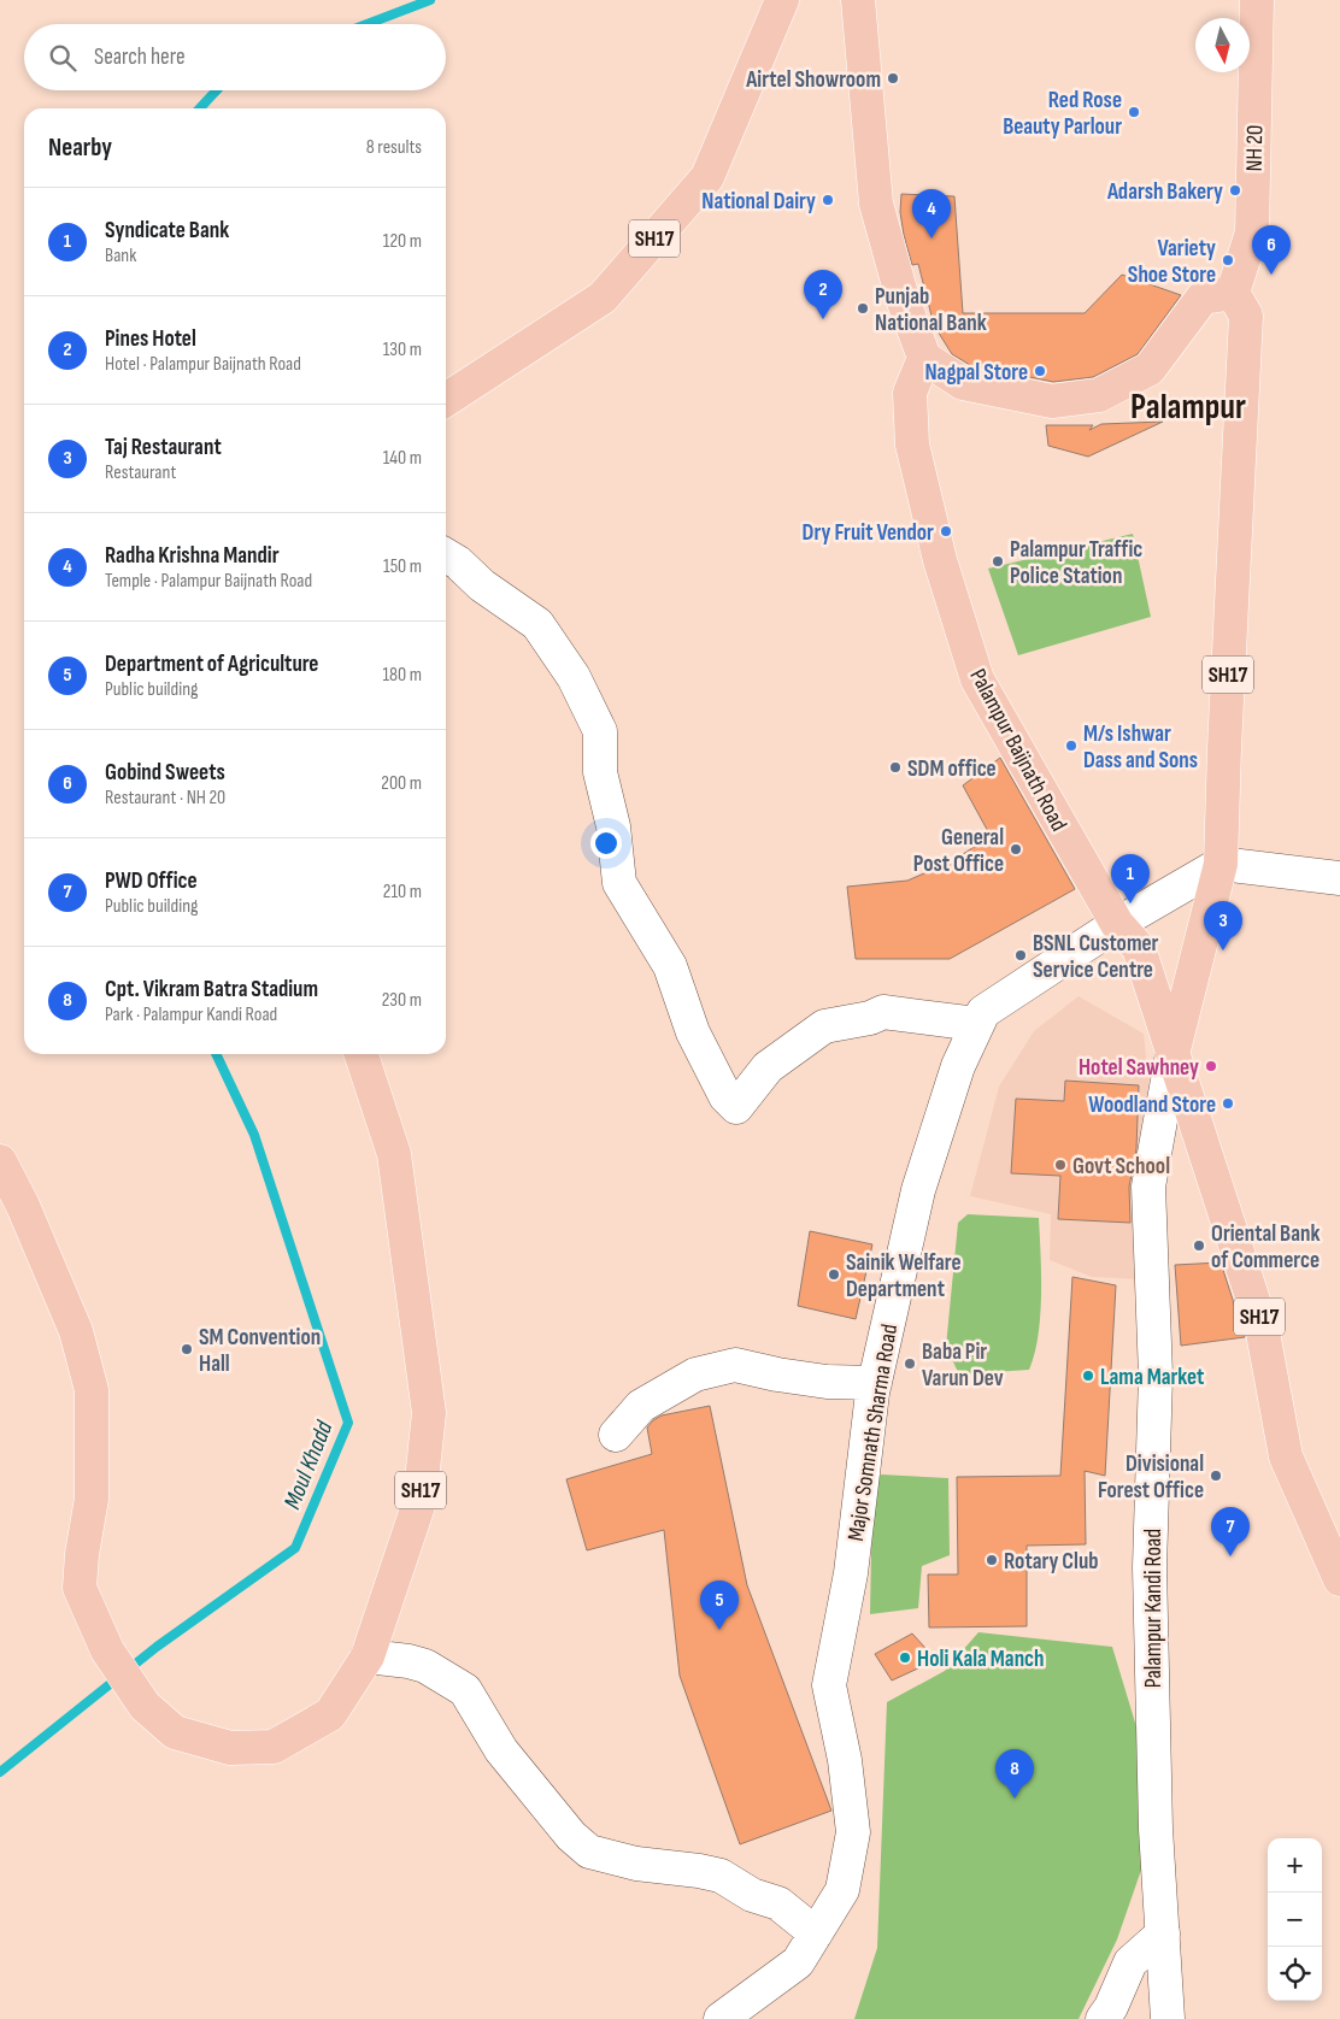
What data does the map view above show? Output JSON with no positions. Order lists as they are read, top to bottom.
{
  "streets": {
    "main road": ["NH 20", "SH17", "Palampur Baijnath Road"],
    "street": ["Major Somnath Sharma Road", "Palampur Kandi Road"]
  },
  "crossings": [
    ["NH 20", "SH17"],
    ["SH17", "Palampur Baijnath Road"],
    ["SH17", "Major Somnath Sharma Road"],
    ["SH17", "Palampur Kandi Road"],
    ["Palampur Baijnath Road", "Major Somnath Sharma Road"],
    ["Palampur Baijnath Road", "Palampur Kandi Road"]
  ],
  "districts": ["Palampur"],
  "water": ["Moul Khadd"],
  "places": [
    "Airtel Showroom",
    "Red Rose Beauty Parlour",
    "Adarsh Bakery",
    "National Dairy",
    "Variety Shoe Store",
    "Punjab National Bank",
    "Nagpal Store",
    "Dry Fruit Vendor",
    "Palampur Traffic Police Station",
    "M/s Ishwar Dass and Sons",
    "SDM office",
    "General Post Office",
    "BSNL Customer Service Centre",
    "Hotel Sawhney",
    "Woodland Store",
    "Govt School",
    "Oriental Bank of Commerce",
    "Sainik Welfare Department",
    "SM Convention Hall",
    "Baba Pir Varun Dev",
    "Lama Market",
    "Divisional Forest Office",
    "Rotary Club",
    "Holi Kala Manch"
  ],
  "north": "bottom",
  "page": {
    "search": "Search here",
    "heading": ["Nearby", "8 results"],
    "list": [
      {
        "mark": "1",
        "name": "Syndicate Bank",
        "note": "Bank",
        "value": "120 m"
      },
      {
        "mark": "2",
        "name": "Pines Hotel",
        "note": "Hotel · Palampur Baijnath Road",
        "value": "130 m"
      },
      {
        "mark": "3",
        "name": "Taj Restaurant",
        "note": "Restaurant",
        "value": "140 m"
      },
      {
        "mark": "4",
        "name": "Radha Krishna Mandir",
        "note": "Temple · Palampur Baijnath Road",
        "value": "150 m"
      },
      {
        "mark": "5",
        "name": "Department of Agriculture",
        "note": "Public building",
        "value": "180 m"
      },
      {
        "mark": "6",
        "name": "Gobind Sweets",
        "note": "Restaurant · NH 20",
        "value": "200 m"
      },
      {
        "mark": "7",
        "name": "PWD Office",
        "note": "Public building",
        "value": "210 m"
      },
      {
        "mark": "8",
        "name": "Cpt. Vikram Batra Stadium",
        "note": "Park · Palampur Kandi Road",
        "value": "230 m"
      }
    ],
    "pins": [
      "4",
      "6",
      "2",
      "1",
      "3",
      "7",
      "5",
      "8"
    ],
    "map_buttons": ["+", "−"]
  }
}
